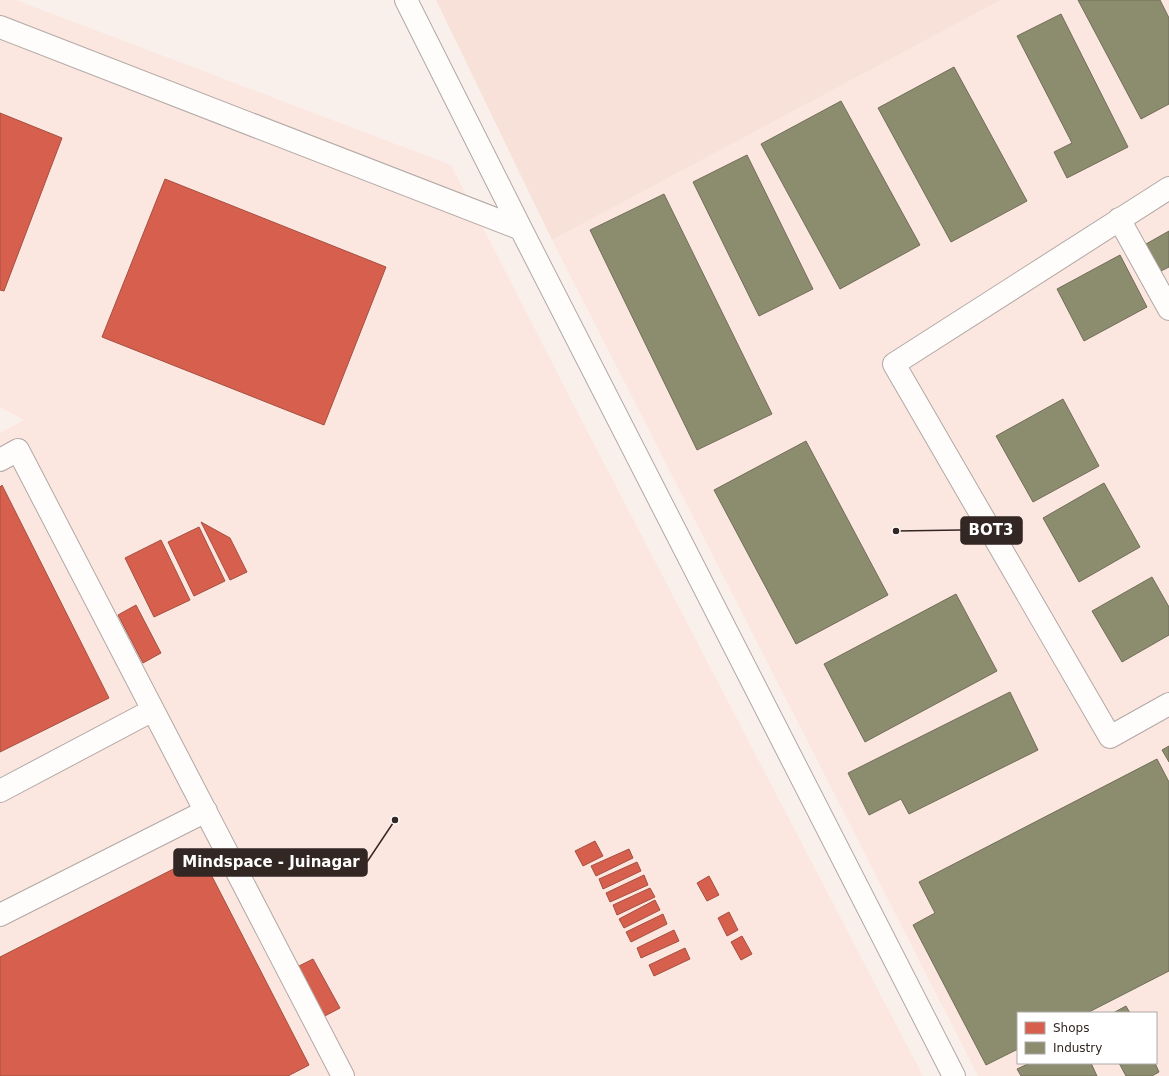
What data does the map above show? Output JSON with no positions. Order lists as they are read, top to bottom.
{
  "places": ["BOT3", "Mindspace - Juinagar"],
  "legend": ["Shops", "Industry"]
}
